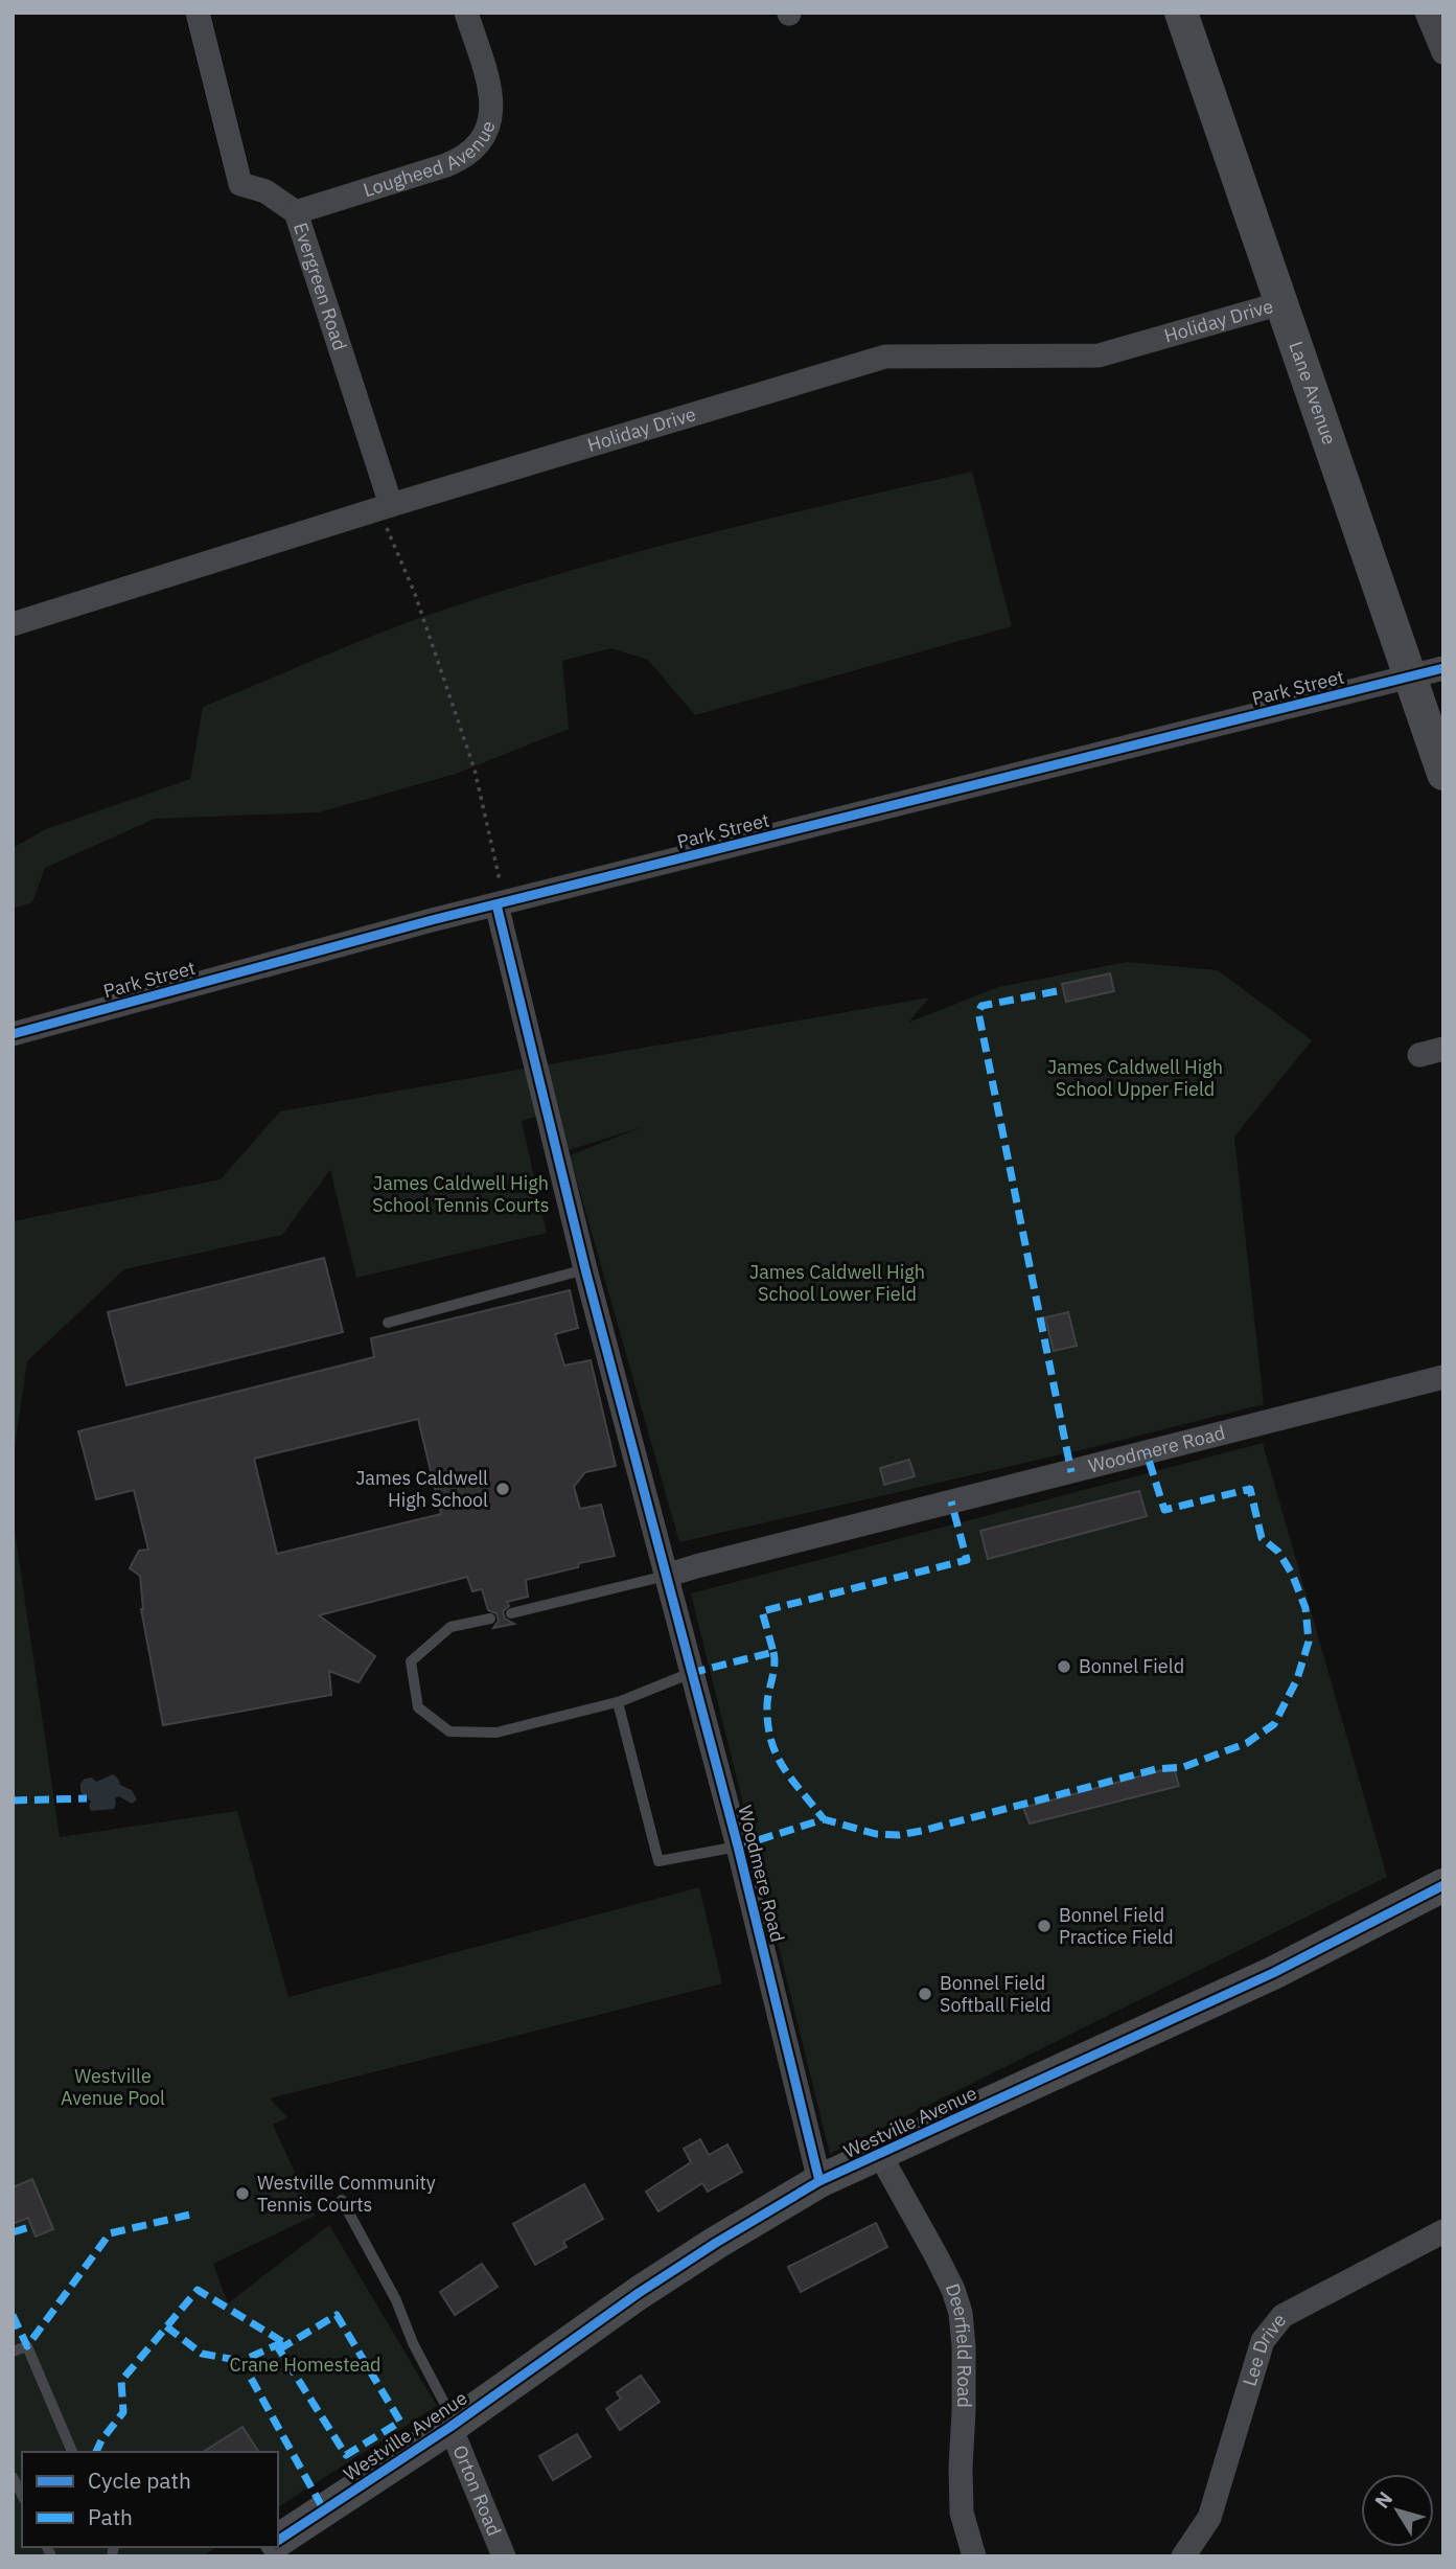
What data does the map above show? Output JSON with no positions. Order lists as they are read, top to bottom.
{
  "streets": {
    "street": [
      "Lougheed Avenue",
      "Evergreen Road",
      "Holiday Drive",
      "Lane Avenue",
      "Park Street",
      "Woodmere Road",
      "Westville Avenue",
      "Deerfield Road",
      "Lee Drive",
      "Orton Road"
    ]
  },
  "crossings": [
    ["Lougheed Avenue", "Evergreen Road"],
    ["Evergreen Road", "Holiday Drive"],
    ["Holiday Drive", "Lane Avenue"],
    ["Lane Avenue", "Park Street"],
    ["Woodmere Road", "Westville Avenue"],
    ["Westville Avenue", "Deerfield Road"],
    ["Westville Avenue", "Orton Road"]
  ],
  "parks": [
    "James Caldwell High School Upper Field",
    "James Caldwell High School Tennis Courts",
    "James Caldwell High School Lower Field",
    "Westville Avenue Pool",
    "Crane Homestead"
  ],
  "places": [
    "James Caldwell High School",
    "Bonnel Field",
    "Bonnel Field Practice Field",
    "Bonnel Field Softball Field",
    "Westville Community Tennis Courts"
  ],
  "legend": ["Cycle path", "Path"],
  "north": "top left"
}
